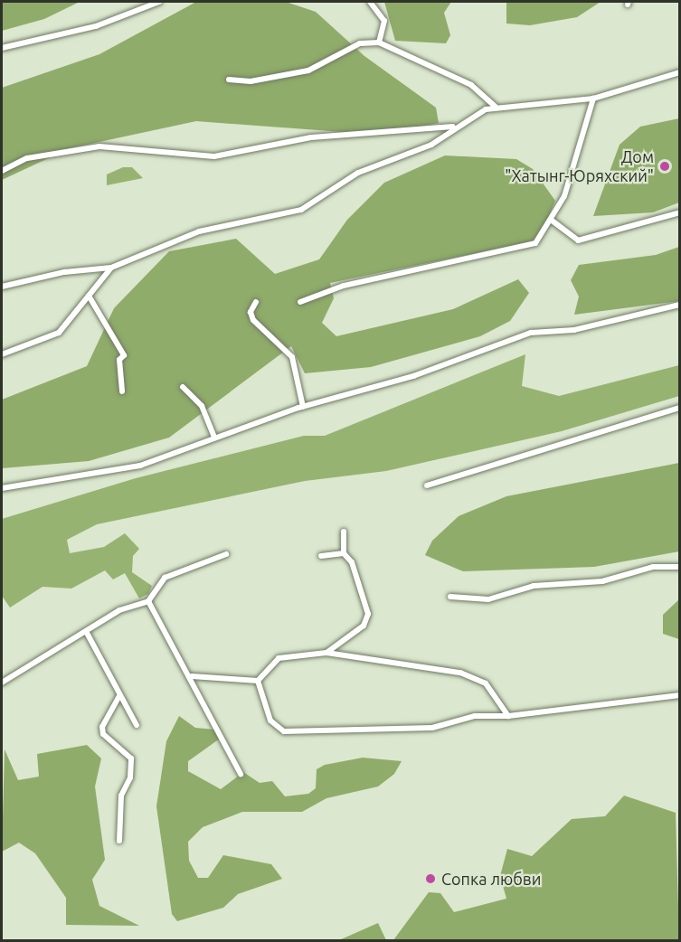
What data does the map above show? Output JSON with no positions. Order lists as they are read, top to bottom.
{
  "places": ["Дом \"Хатынг-Юряхский\"", "Сопка любви"]
}
